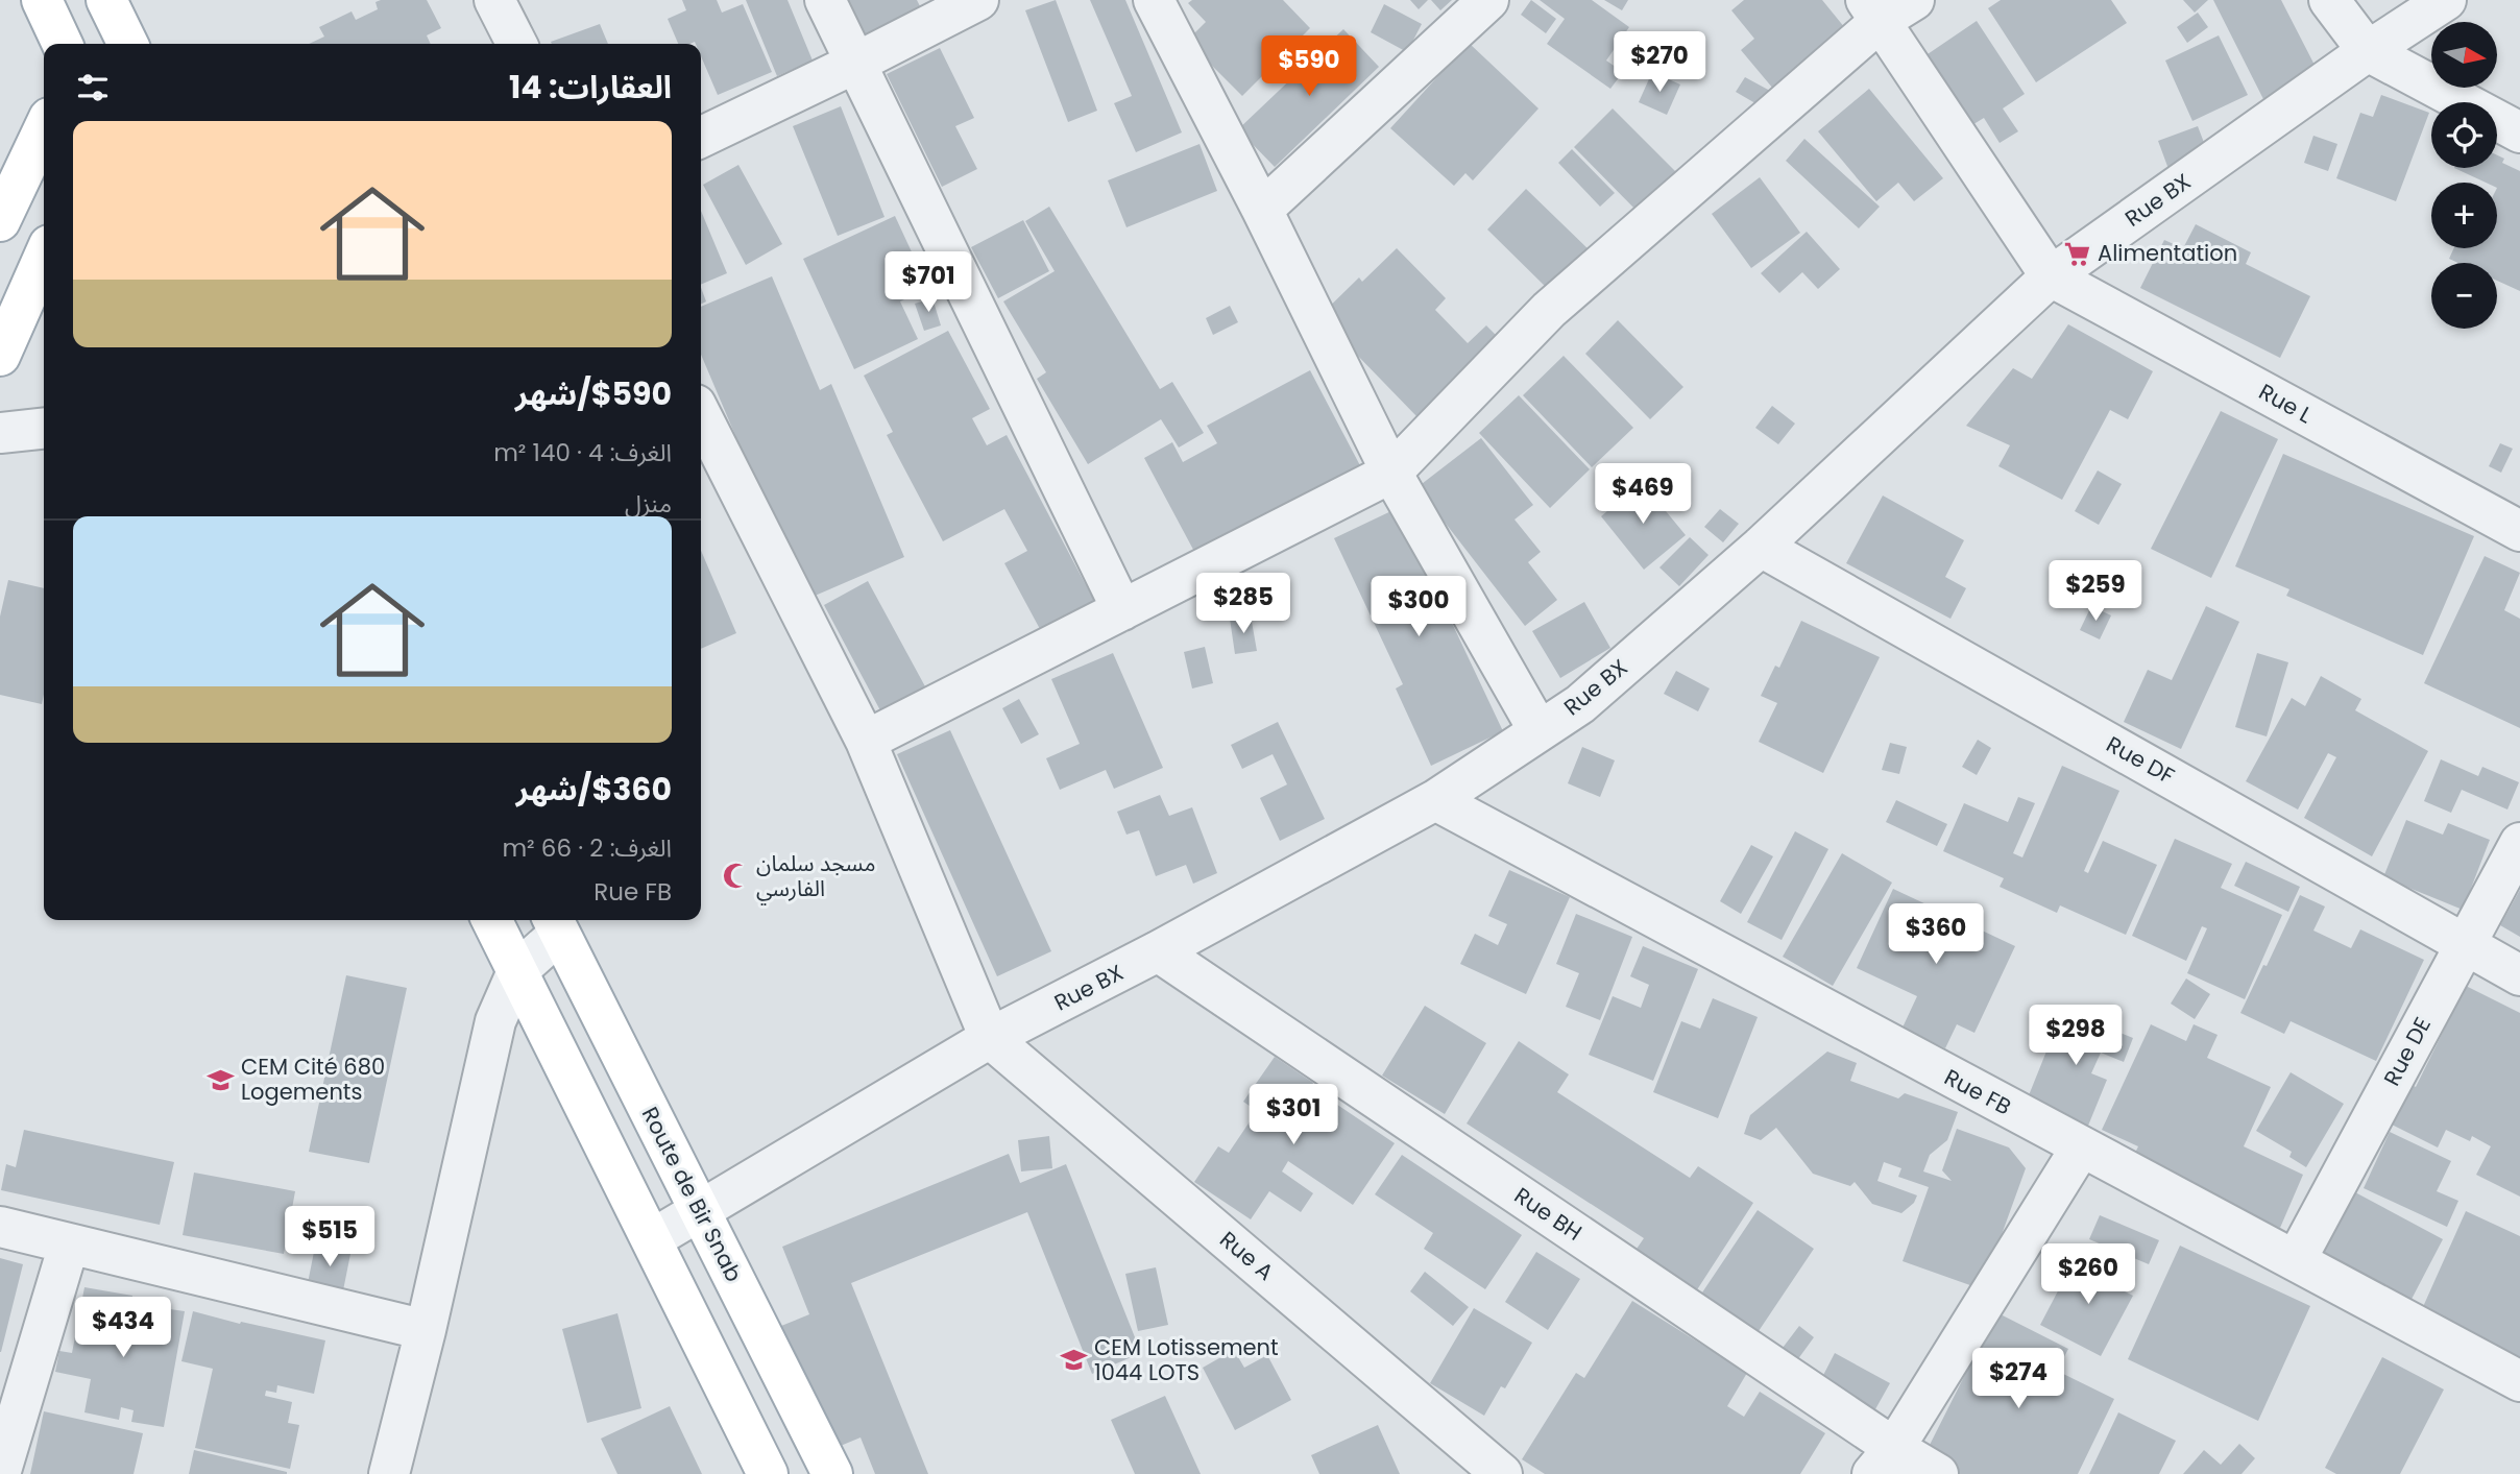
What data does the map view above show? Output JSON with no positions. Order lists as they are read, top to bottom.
{
  "streets": {
    "main road": ["Route de Bir Snab"],
    "street": [
      "Rue BX",
      "Rue L",
      "Rue DF",
      "Rue DE",
      "Rue FB",
      "Rue BH",
      "Rue A"
    ]
  },
  "crossings": [
    ["Rue BX", "Rue L"],
    ["Rue BX", "Rue DF"],
    ["Rue BX", "Rue FB"],
    ["Rue BX", "Route de Bir Snab"],
    ["Rue BX", "Rue BH"],
    ["Rue BX", "Rue A"],
    ["Rue DF", "Rue DE"],
    ["Rue DE", "Rue FB"]
  ],
  "places": {
    "supermarket": ["Alimentation"],
    "mosque": ["مسجد سلمان الفارسي"],
    "school or university": ["CEM Cité 680 Logements", "CEM Lotissement 1044 LOTS"]
  },
  "north": "right",
  "page": {
    "map_buttons": ["+", "−"],
    "price": [
      "$270",
      "$590",
      "$701",
      "$469",
      "$259",
      "$285",
      "$300",
      "$360",
      "$298",
      "$301",
      "$515",
      "$260",
      "$434",
      "$274"
    ],
    "heading": "العقارات: 14",
    "list": [
      {
        "name": "$590/شهر",
        "note": "الغرف: 4 · 140 m² · منزل"
      },
      {
        "name": "$360/شهر",
        "note": "الغرف: 2 · 66 m² · Rue FB"
      }
    ]
  }
}
